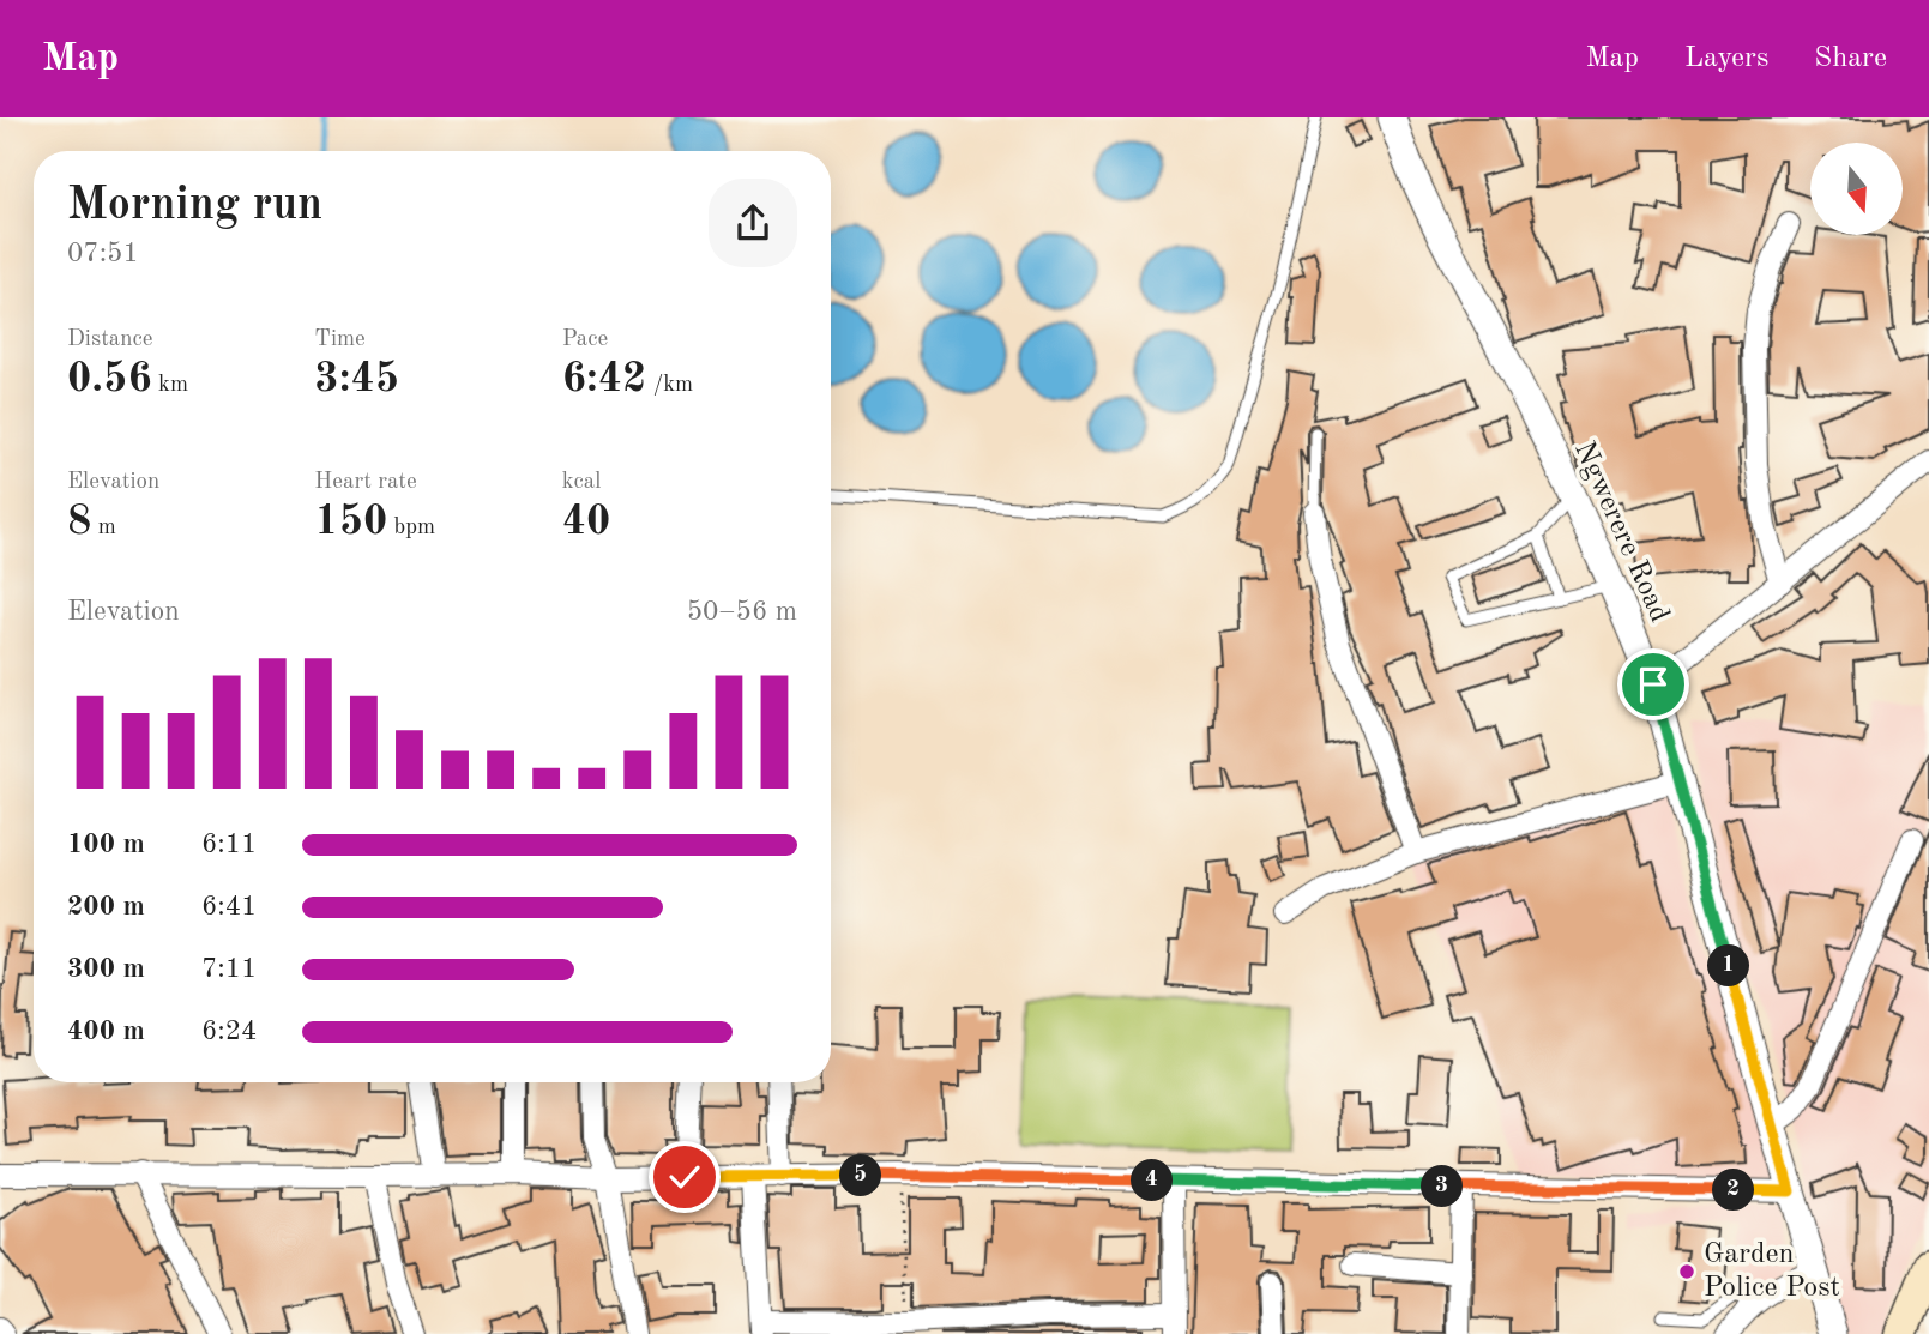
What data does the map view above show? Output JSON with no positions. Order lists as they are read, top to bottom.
{
  "streets": {
    "street": ["Ngwerere Road"]
  },
  "places": ["Garden Police Post"],
  "north": "bottom",
  "page": {
    "header": "Map",
    "nav": ["Map", "Layers", "Share"],
    "heading": ["Morning run", "07:51"],
    "stats": [
      ["Distance", "0.56 km"],
      ["Time", "3:45"],
      ["Pace", "6:42 /km"],
      ["Elevation", "8 m"],
      ["Heart rate", "150 bpm"],
      ["kcal", "40"]
    ],
    "chart": ["Elevation", "50–56 m"],
    "list": [
      {
        "name": "100 m",
        "note": "6:11"
      },
      {
        "name": "200 m",
        "note": "6:41"
      },
      {
        "name": "300 m",
        "note": "7:11"
      },
      {
        "name": "400 m",
        "note": "6:24"
      }
    ],
    "pins": [
      "1",
      "5",
      "4",
      "3",
      "2"
    ]
  }
}
